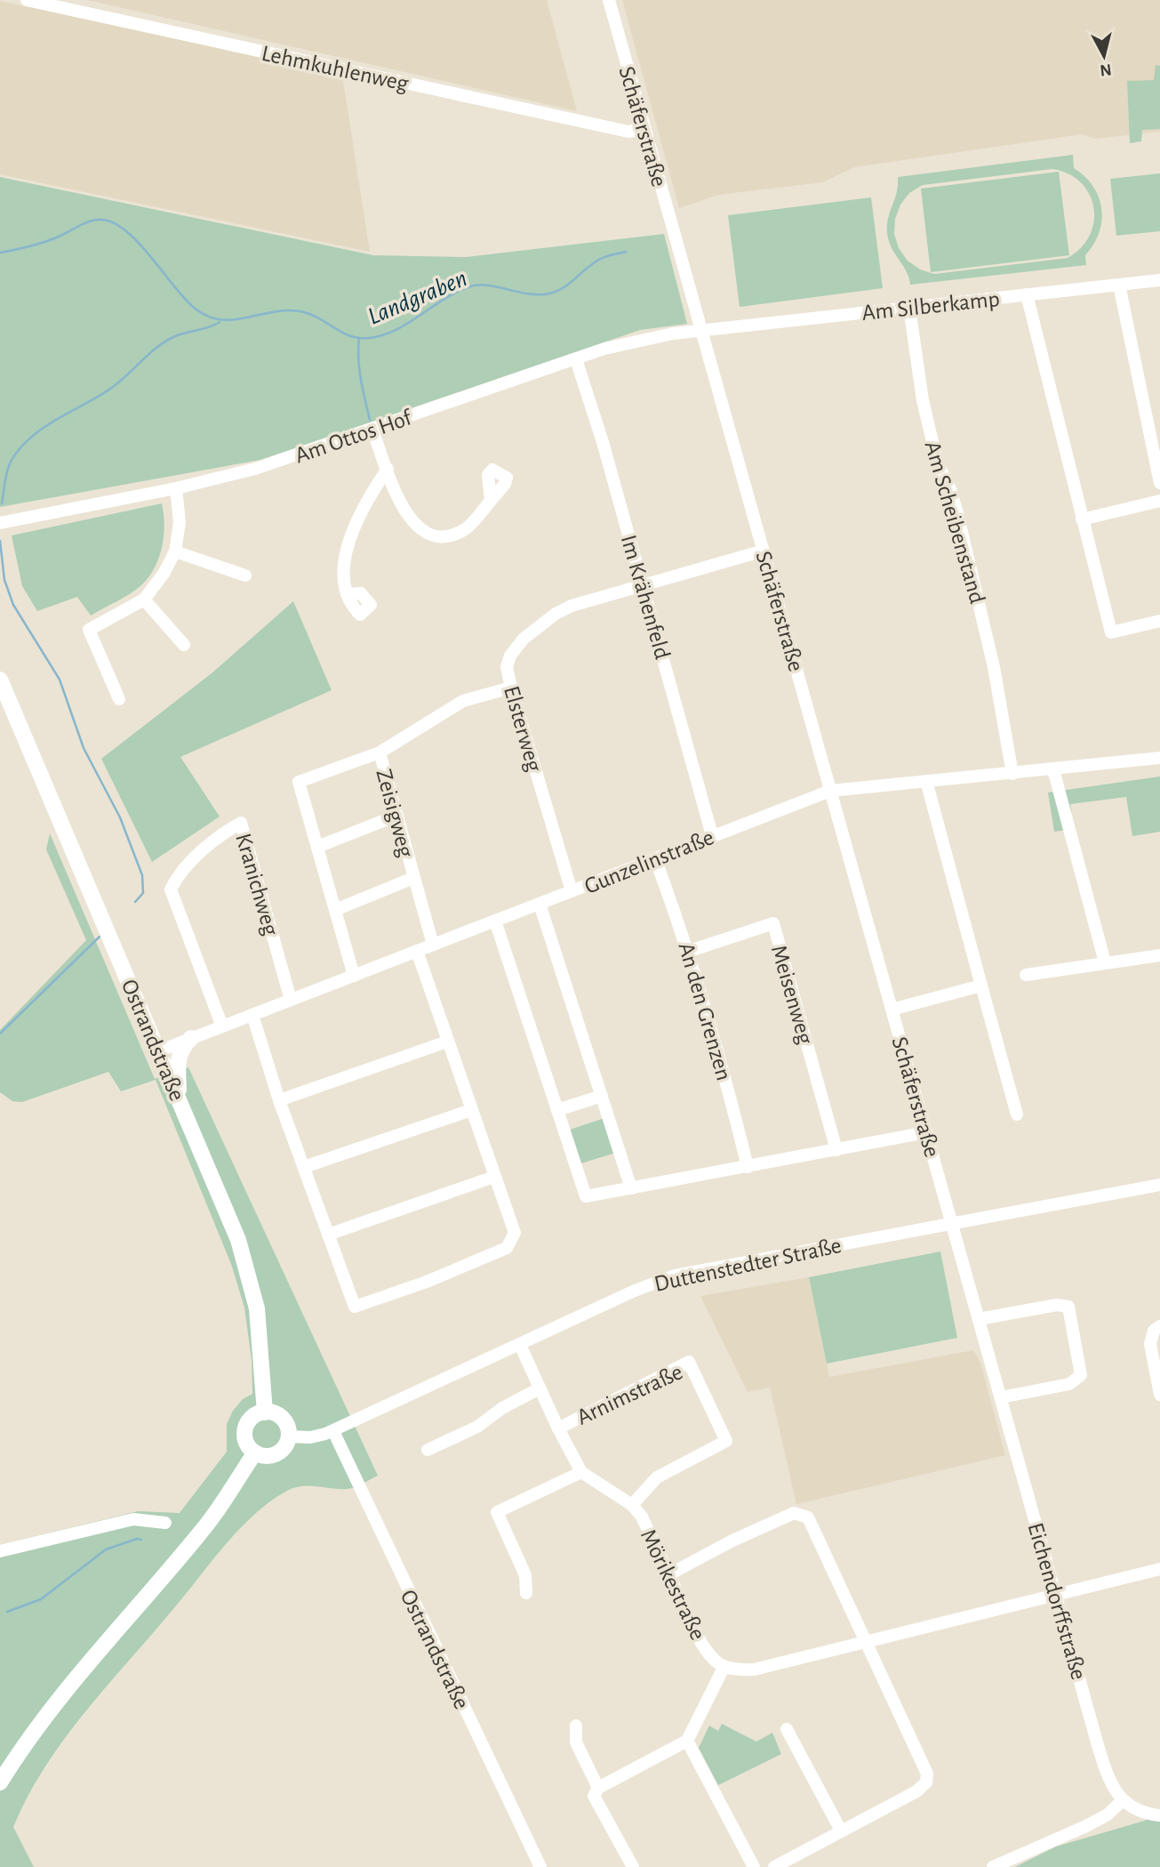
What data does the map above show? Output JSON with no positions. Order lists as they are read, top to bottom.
{
  "streets": {
    "main road": ["Ostrandstraße"],
    "street": [
      "Lehmkuhlenweg",
      "Schäferstraße",
      "Am Silberkamp",
      "Am Ottos Hof",
      "Am Scheibenstand",
      "Im Krähenfeld",
      "Elsterweg",
      "Zeisigweg",
      "Gunzelinstraße",
      "Kranichweg",
      "Meisenweg",
      "An den Grenzen",
      "Duttenstedter Straße",
      "Arnimstraße",
      "Mörikestraße",
      "Eichendorffstraße"
    ]
  },
  "crossings": [
    ["Lehmkuhlenweg", "Schäferstraße"],
    ["Schäferstraße", "Am Silberkamp"],
    ["Schäferstraße", "Am Ottos Hof"],
    ["Schäferstraße", "Elsterweg"],
    ["Schäferstraße", "Gunzelinstraße"],
    ["Schäferstraße", "Duttenstedter Straße"],
    ["Schäferstraße", "Eichendorffstraße"],
    ["Am Silberkamp", "Am Ottos Hof"],
    ["Am Silberkamp", "Am Scheibenstand"],
    ["Am Ottos Hof", "Im Krähenfeld"],
    ["Am Scheibenstand", "Gunzelinstraße"],
    ["Im Krähenfeld", "Elsterweg"],
    ["Im Krähenfeld", "Gunzelinstraße"],
    ["Elsterweg", "Zeisigweg"],
    ["Elsterweg", "Gunzelinstraße"],
    ["Zeisigweg", "Gunzelinstraße"],
    ["Gunzelinstraße", "Kranichweg"],
    ["Gunzelinstraße", "An den Grenzen"],
    ["Gunzelinstraße", "Ostrandstraße"],
    ["Meisenweg", "An den Grenzen"],
    ["Ostrandstraße", "Duttenstedter Straße"],
    ["Duttenstedter Straße", "Mörikestraße"],
    ["Duttenstedter Straße", "Eichendorffstraße"],
    ["Arnimstraße", "Mörikestraße"]
  ],
  "water": ["Landgraben"],
  "north": "bottom"
}
